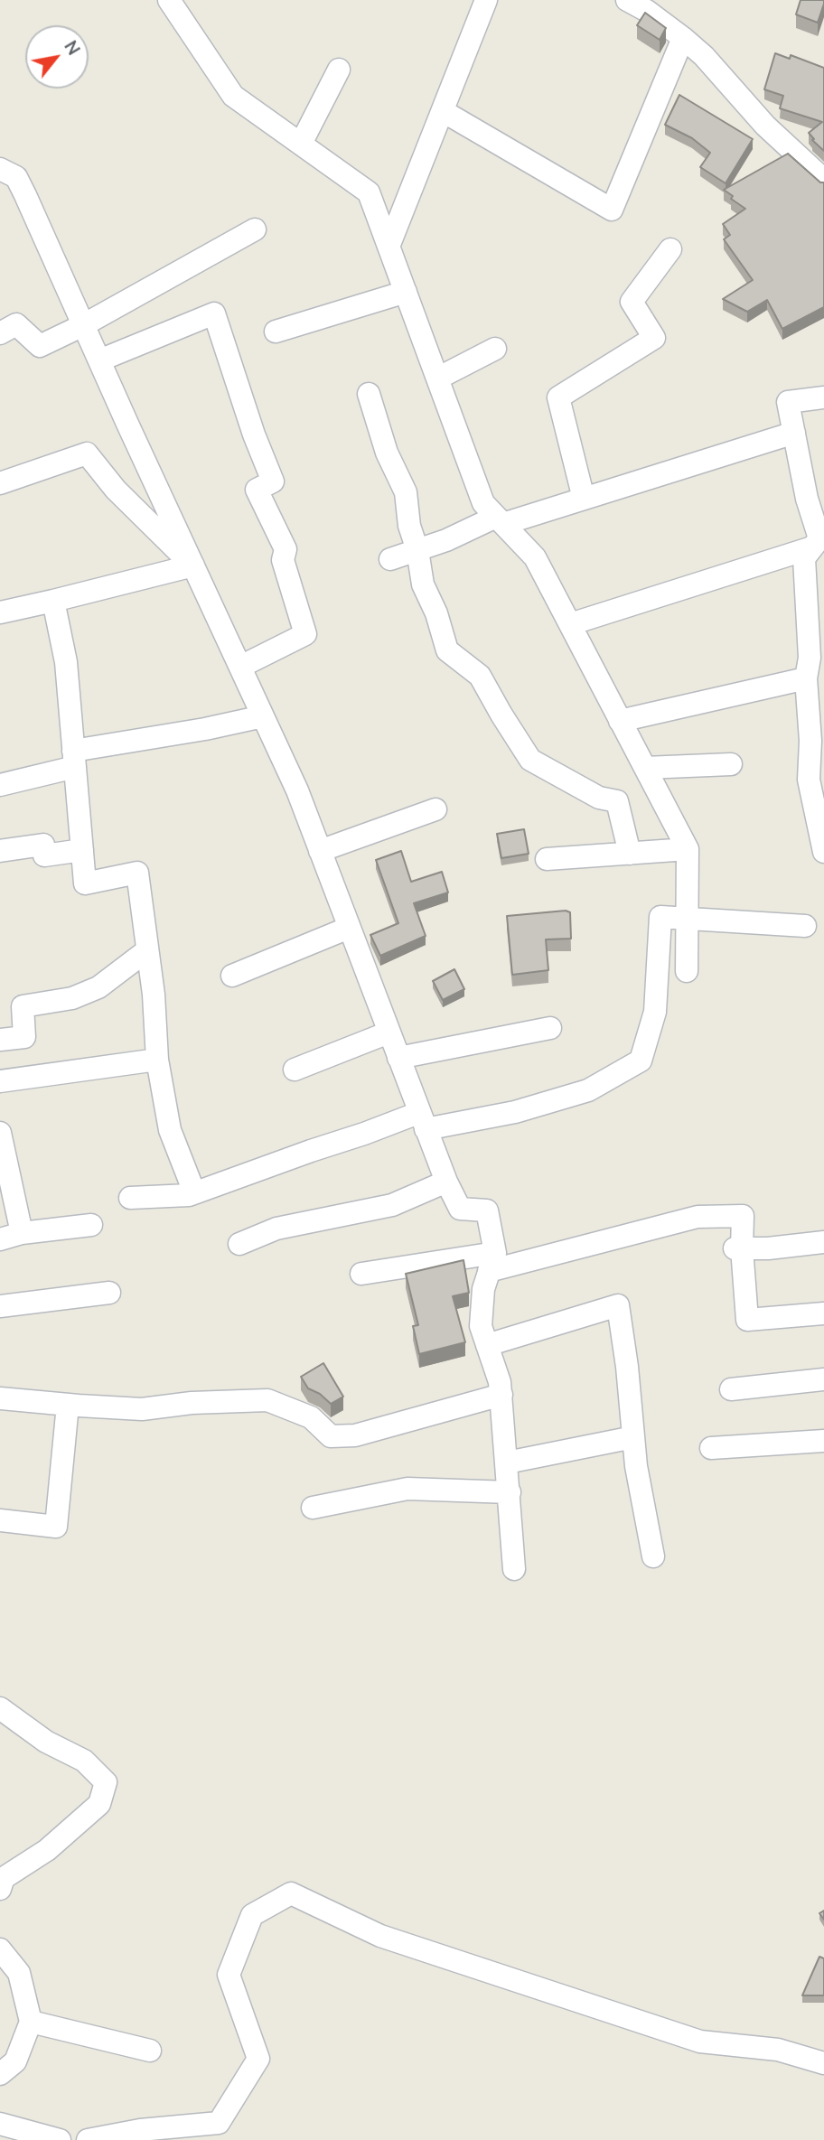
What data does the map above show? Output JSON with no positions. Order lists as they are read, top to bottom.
{
  "north": "top right"
}
